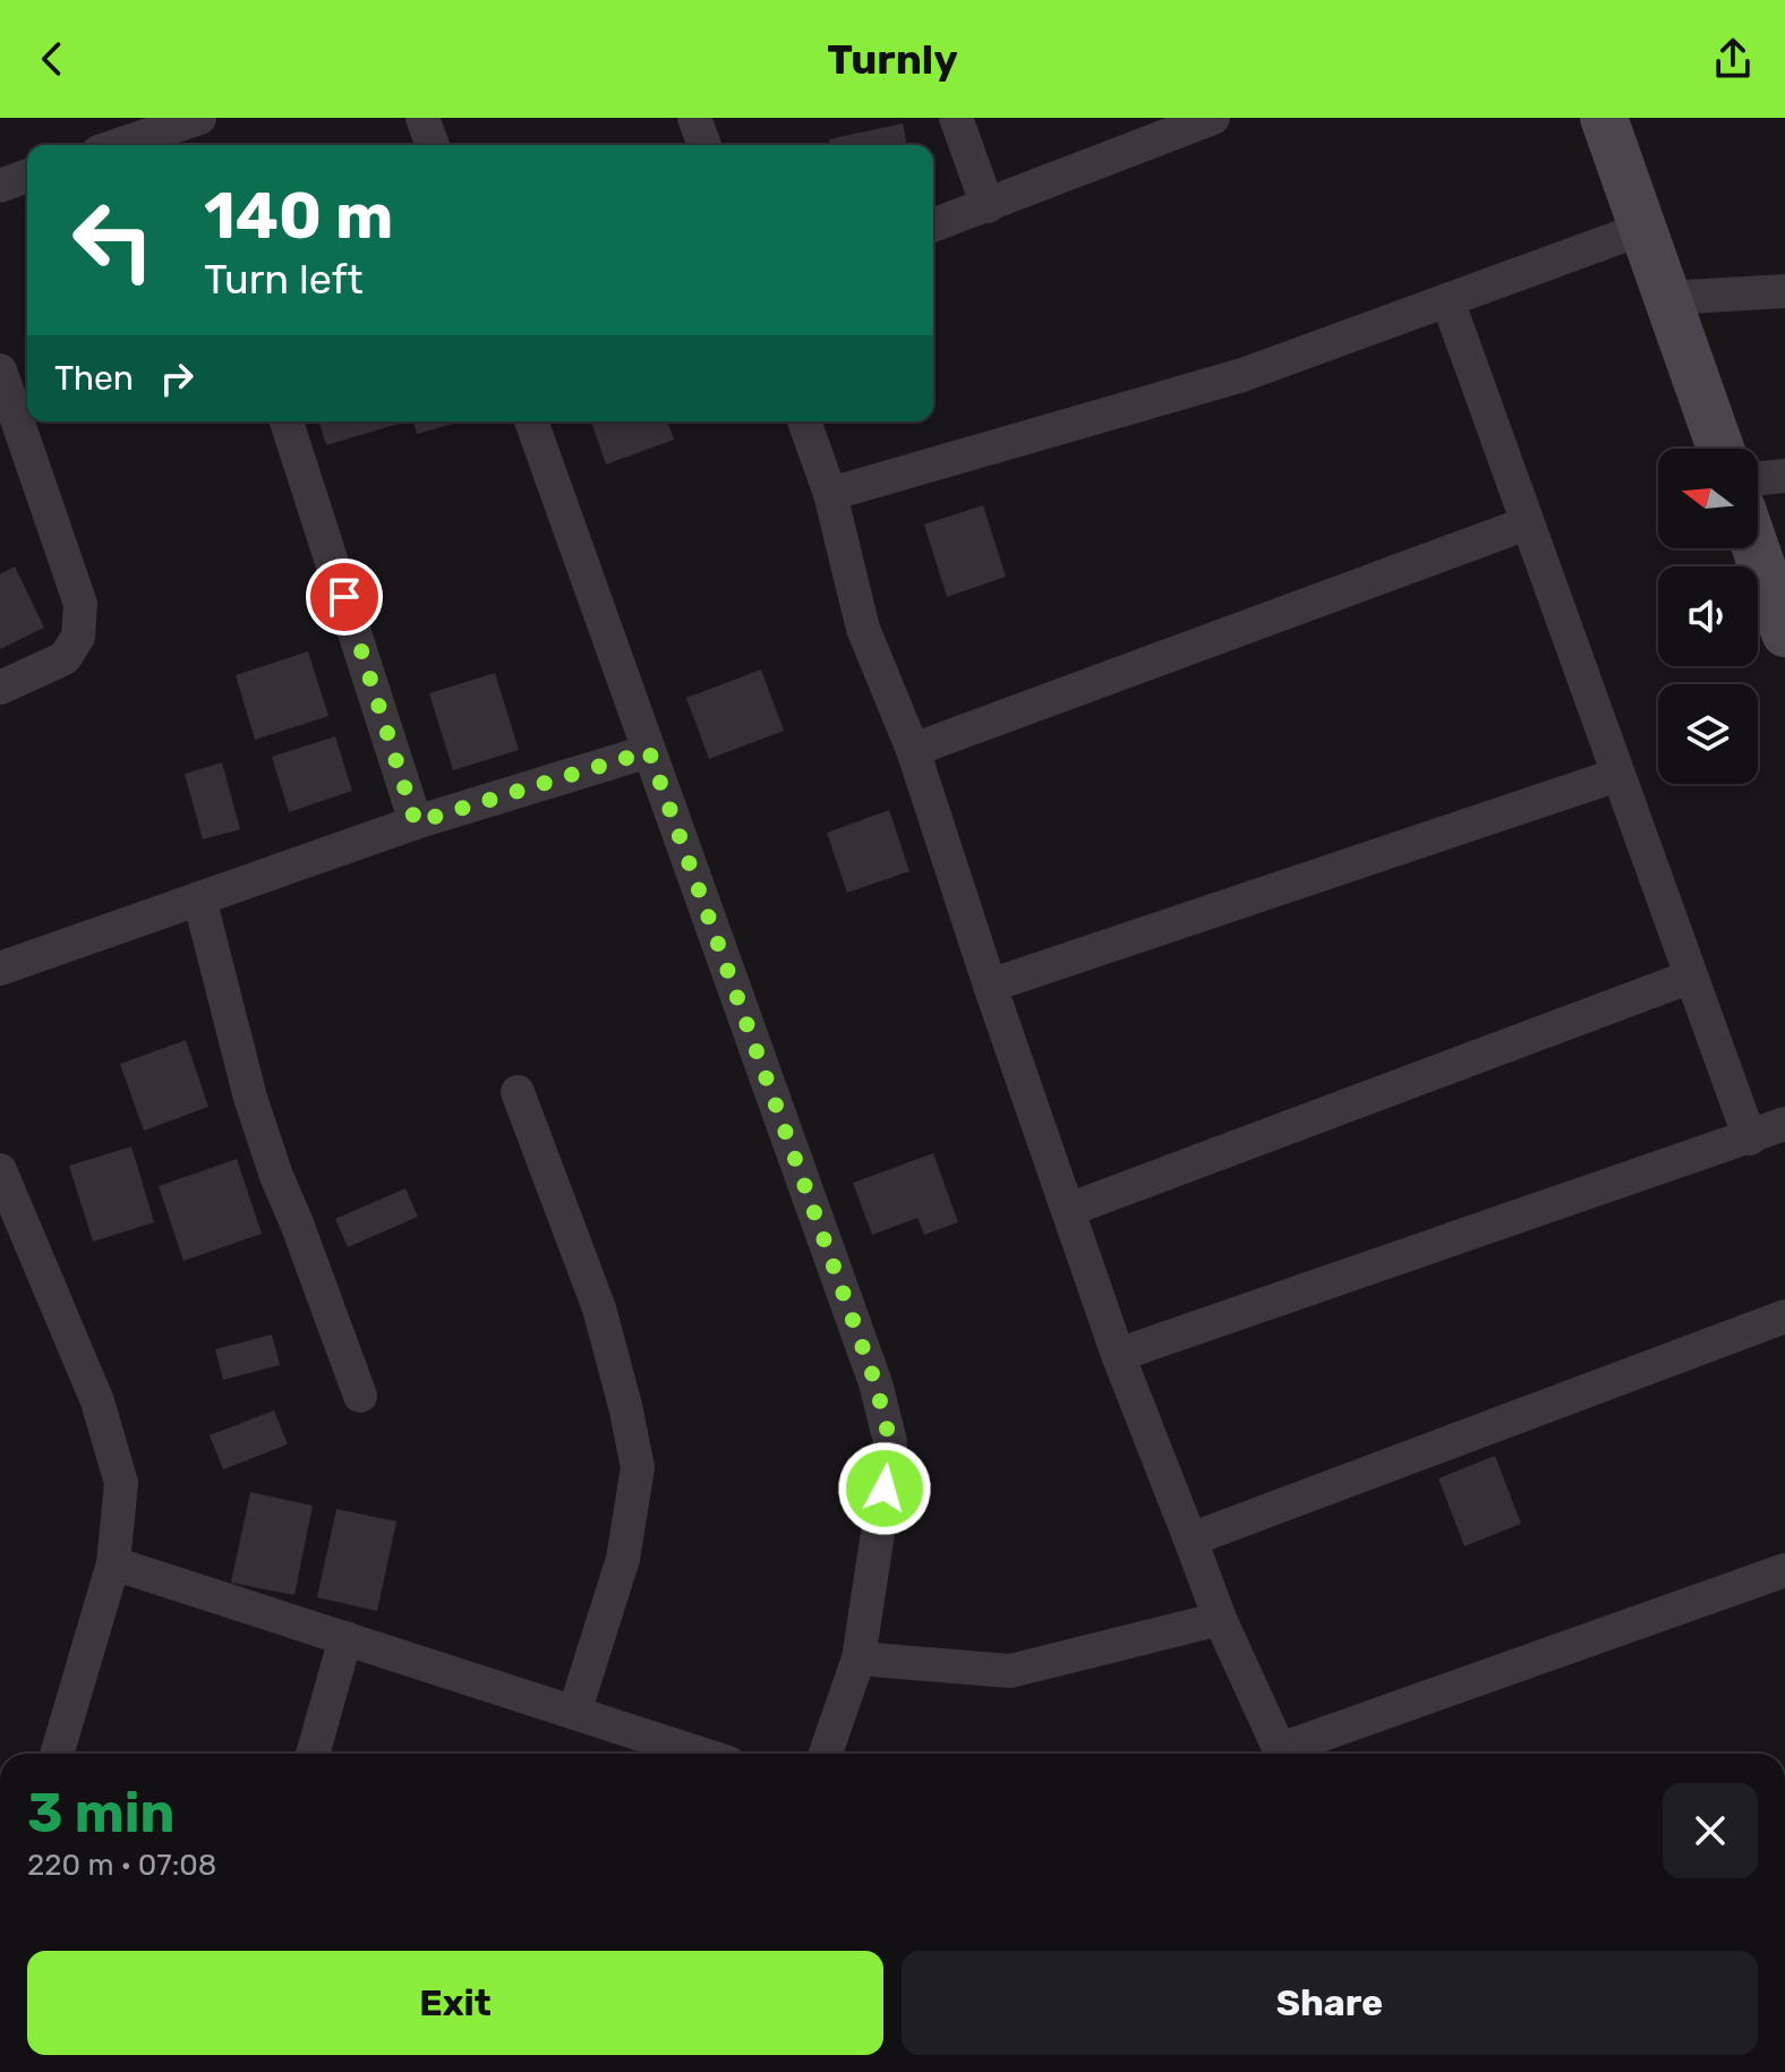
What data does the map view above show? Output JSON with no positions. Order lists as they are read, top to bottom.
{
  "north": "left",
  "page": {
    "header": "Turnly",
    "turn": ["140 m", "Turn left"],
    "then": "Then",
    "heading": ["3 min", "220 m · 07:08"],
    "buttons": ["Exit", "Share"]
  }
}
